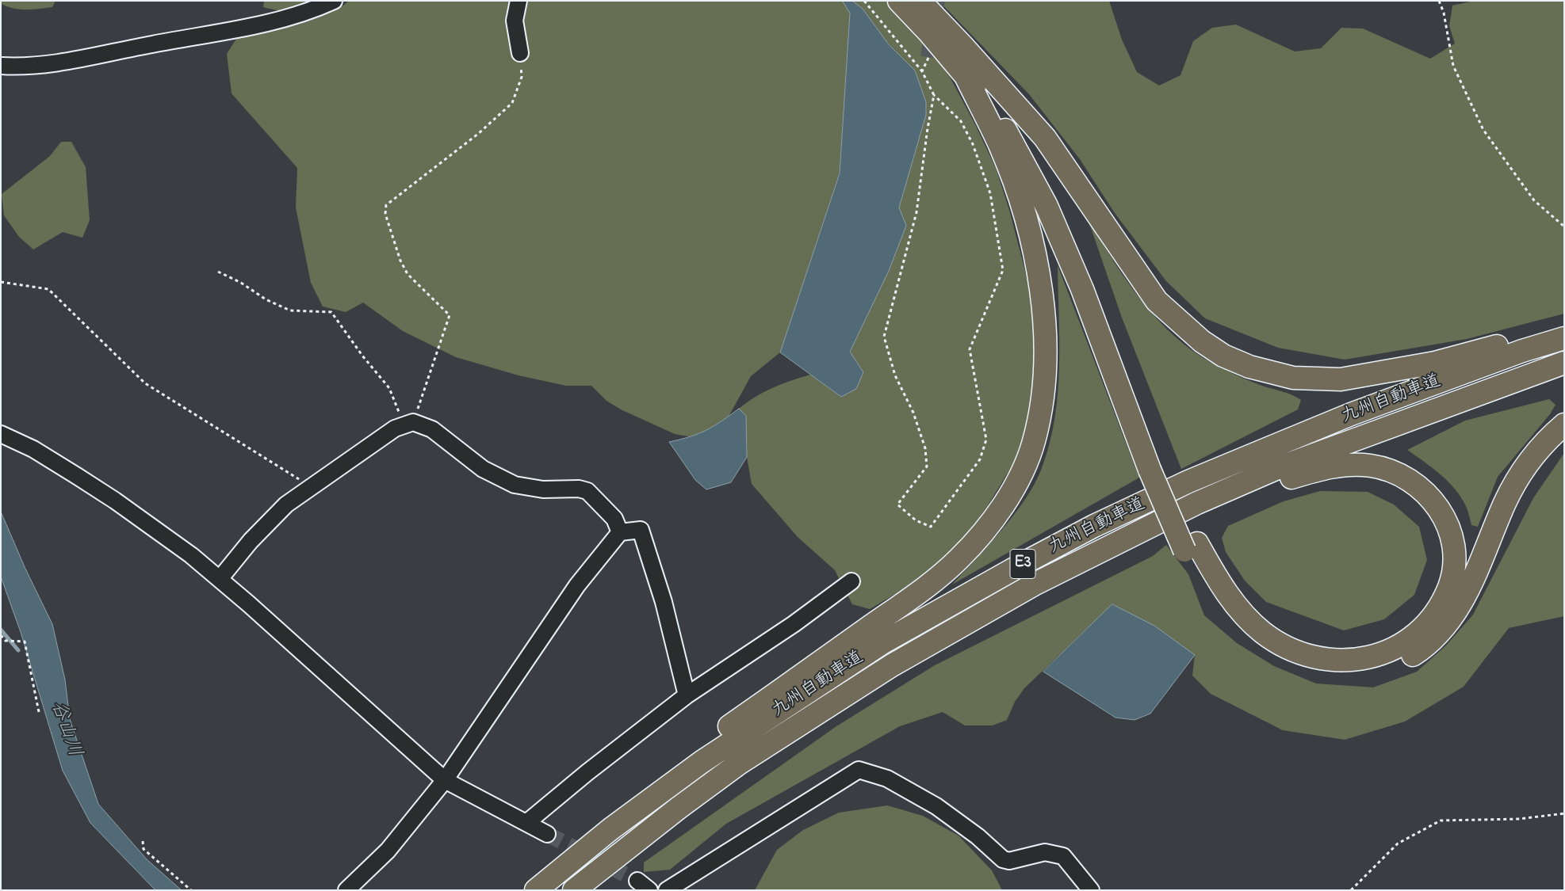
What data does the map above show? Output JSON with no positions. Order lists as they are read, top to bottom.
{
  "streets": {
    "highway": ["九州自動車道", "E3"]
  },
  "water": ["谷山川"]
}
